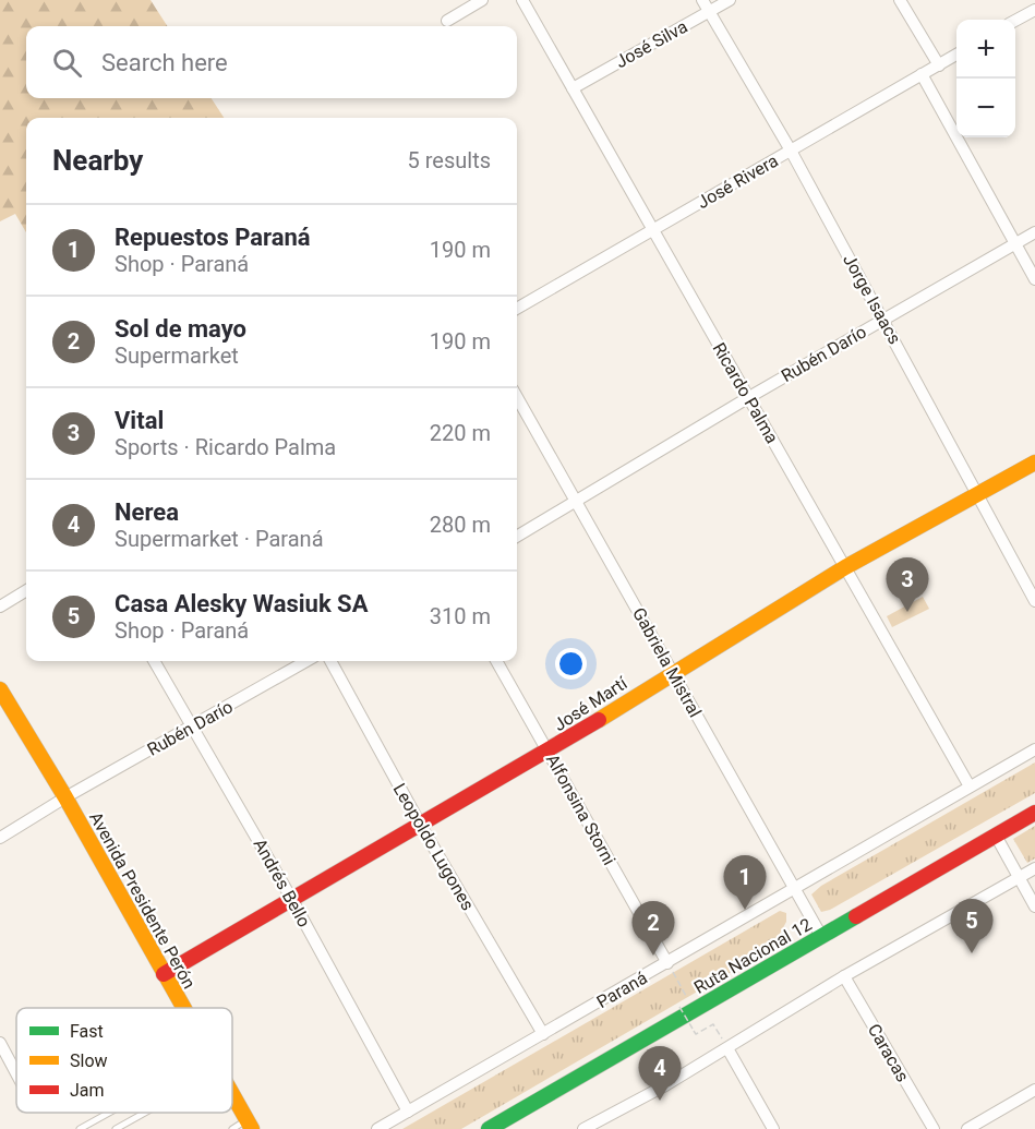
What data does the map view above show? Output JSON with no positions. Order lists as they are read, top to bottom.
{
  "streets": {
    "main road": ["José Martí", "Avenida Presidente Perón", "Ruta Nacional 12"],
    "street": [
      "José Silva",
      "José Rivera",
      "Jorge Isaacs",
      "Rubén Darío",
      "Ricardo Palma",
      "Gabriela Mistral",
      "Alfonsina Storni",
      "Leopoldo Lugones",
      "Andrés Bello",
      "Paraná",
      "Caracas"
    ]
  },
  "crossings": [
    ["José Silva", "Jorge Isaacs"],
    ["José Silva", "Ricardo Palma"],
    ["José Rivera", "Jorge Isaacs"],
    ["José Rivera", "Ricardo Palma"],
    ["Jorge Isaacs", "Rubén Darío"],
    ["Jorge Isaacs", "José Martí"],
    ["Rubén Darío", "Ricardo Palma"],
    ["Rubén Darío", "Gabriela Mistral"],
    ["Rubén Darío", "Andrés Bello"],
    ["Rubén Darío", "Avenida Presidente Perón"],
    ["Ricardo Palma", "José Martí"],
    ["Ricardo Palma", "Paraná"],
    ["Gabriela Mistral", "José Martí"],
    ["Gabriela Mistral", "Ruta Nacional 12"],
    ["Gabriela Mistral", "Paraná"],
    ["José Martí", "Alfonsina Storni"],
    ["José Martí", "Leopoldo Lugones"],
    ["José Martí", "Andrés Bello"],
    ["José Martí", "Avenida Presidente Perón"],
    ["Alfonsina Storni", "Paraná"],
    ["Leopoldo Lugones", "Paraná"],
    ["Andrés Bello", "Paraná"]
  ],
  "legend": ["Fast", "Slow", "Jam"],
  "page": {
    "map_buttons": ["+", "−"],
    "search": "Search here",
    "heading": ["Nearby", "5 results"],
    "list": [
      {
        "mark": "1",
        "name": "Repuestos Paraná",
        "note": "Shop · Paraná",
        "value": "190 m"
      },
      {
        "mark": "2",
        "name": "Sol de mayo",
        "note": "Supermarket",
        "value": "190 m"
      },
      {
        "mark": "3",
        "name": "Vital",
        "note": "Sports · Ricardo Palma",
        "value": "220 m"
      },
      {
        "mark": "4",
        "name": "Nerea",
        "note": "Supermarket · Paraná",
        "value": "280 m"
      },
      {
        "mark": "5",
        "name": "Casa Alesky Wasiuk SA",
        "note": "Shop · Paraná",
        "value": "310 m"
      }
    ],
    "pins": [
      "3",
      "1",
      "5",
      "2",
      "4"
    ]
  }
}
